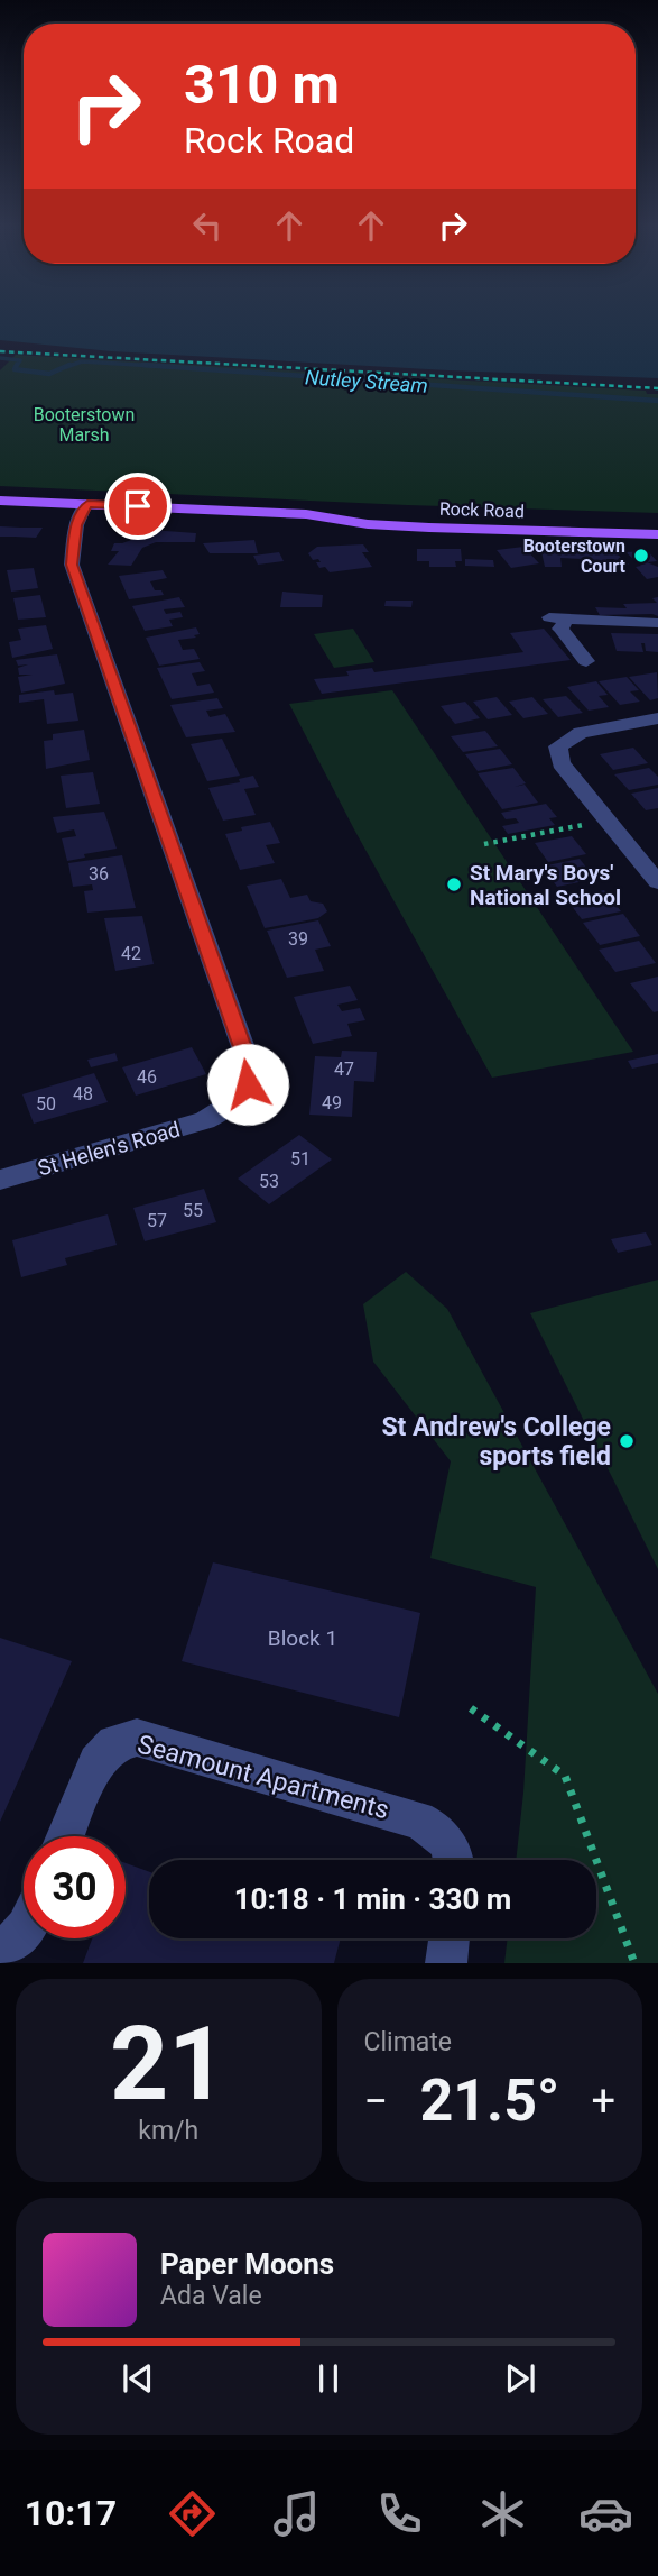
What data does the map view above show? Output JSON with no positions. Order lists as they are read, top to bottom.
{
  "streets": {
    "main road": ["Rock Road"],
    "street": ["St Helen's Road", "Seamount Apartments"]
  },
  "crossings": [
    ["Rock Road", "St Helen's Road"]
  ],
  "water": ["Nutley Stream"],
  "parks": ["Booterstown Marsh"],
  "places": ["Booterstown Court", "St Mary's Boys' National School", "St Andrew's College sports field"],
  "house_numbers": [
    "36",
    "39",
    "42",
    "47",
    "46",
    "48",
    "49",
    "50",
    "51",
    "53",
    "55",
    "57",
    "Block 1"
  ],
  "page": {
    "turn": ["310 m", "Rock Road"],
    "limit": "30",
    "trip": "10:18 · 1 min · 330 m",
    "tile": [
      ["21", "km/h"],
      "Climate"
    ],
    "heat": ["−", "21.5°", "+"],
    "song": ["Paper Moons", "Ada Vale"],
    "tabs": "10:17"
  }
}
